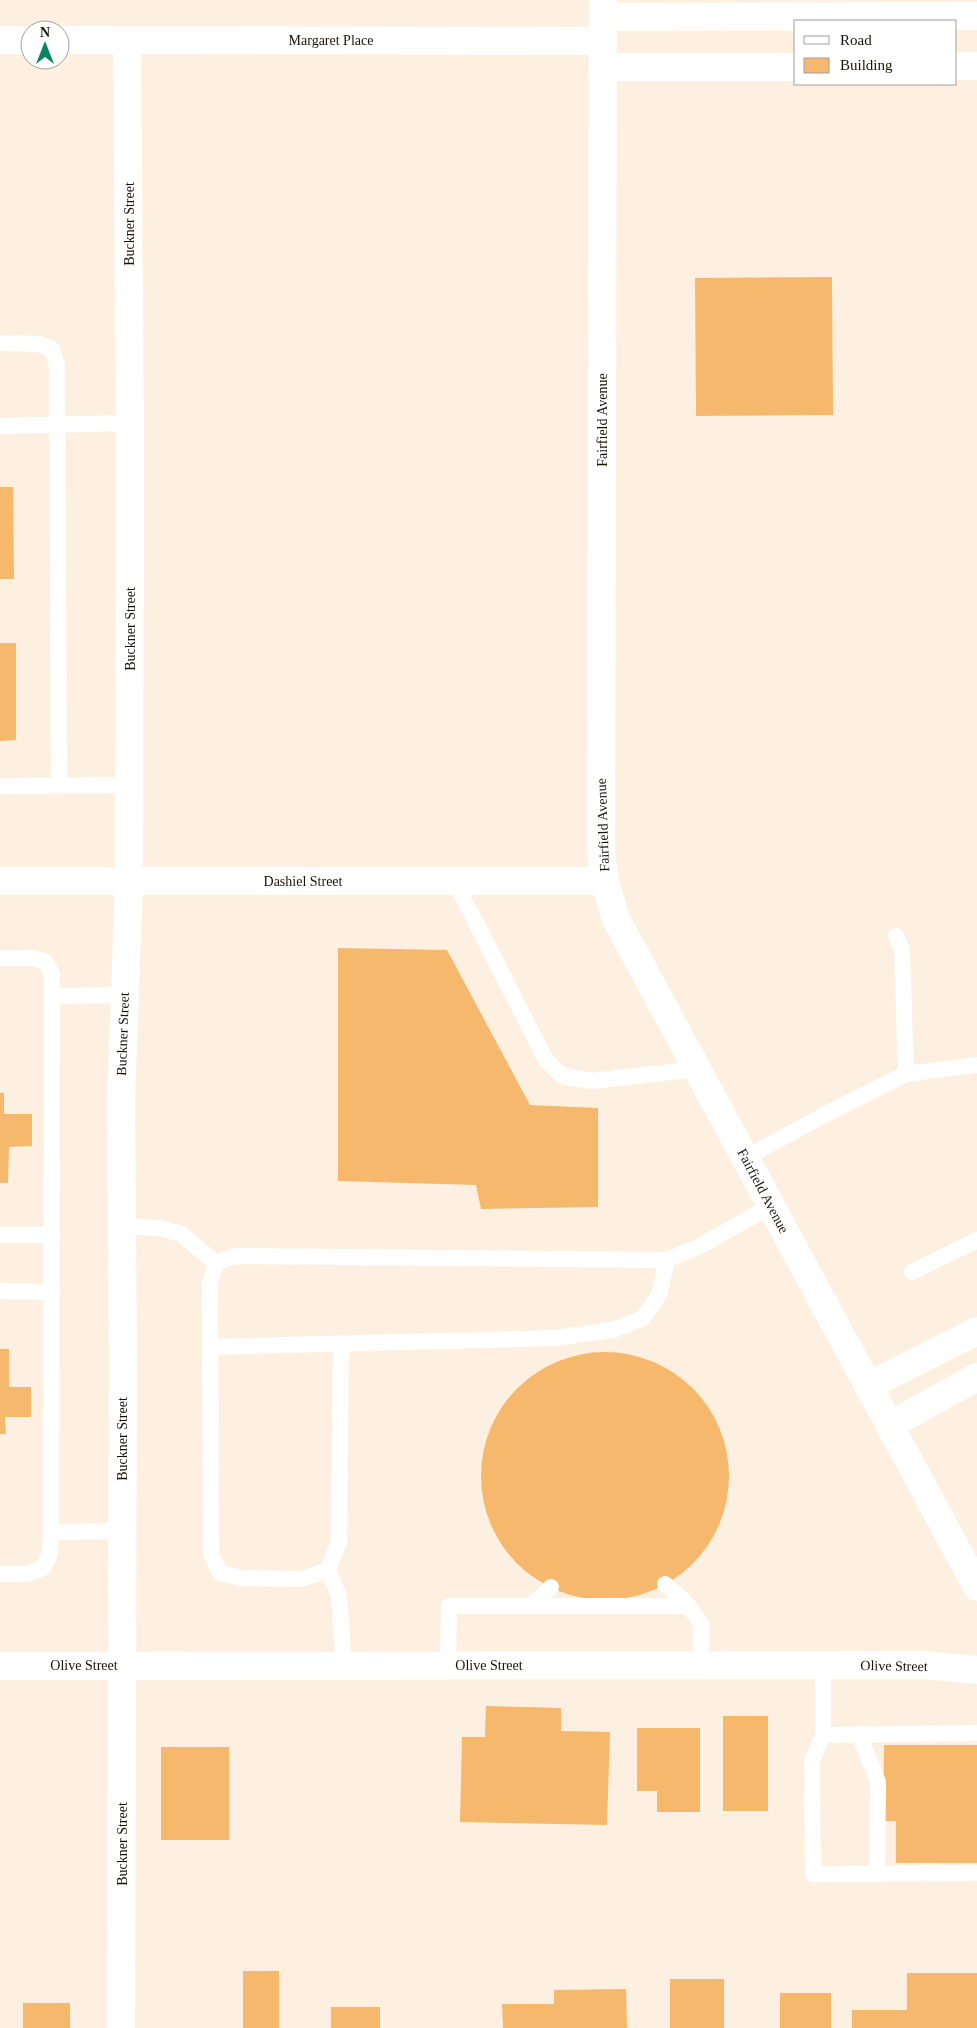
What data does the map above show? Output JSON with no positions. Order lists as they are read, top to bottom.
{
  "streets": {
    "street": [
      "Margaret Place",
      "Buckner Street",
      "Fairfield Avenue",
      "Dashiel Street",
      "Olive Street"
    ]
  },
  "crossings": [
    ["Margaret Place", "Buckner Street"],
    ["Margaret Place", "Fairfield Avenue"],
    ["Buckner Street", "Dashiel Street"],
    ["Buckner Street", "Olive Street"],
    ["Fairfield Avenue", "Dashiel Street"]
  ],
  "legend": ["Road", "Building"],
  "north": "top"
}
